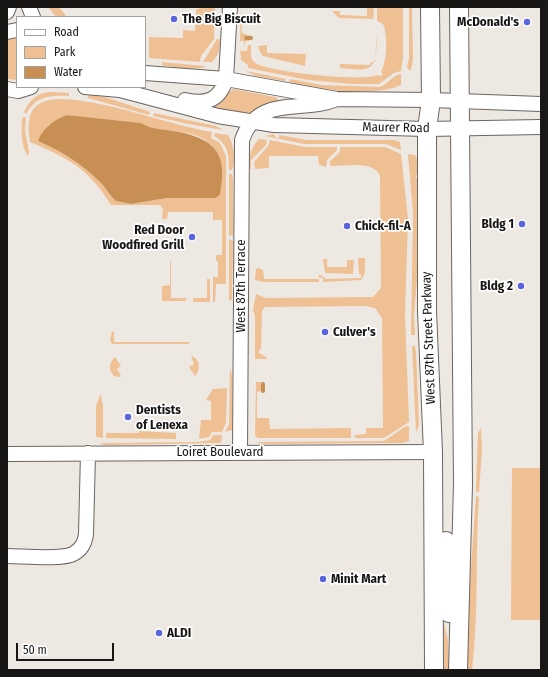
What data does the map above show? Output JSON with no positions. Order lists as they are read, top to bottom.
{
  "streets": {
    "main road": ["West 87th Street Parkway"],
    "street": ["Maurer Road", "West 87th Terrace", "Loiret Boulevard"]
  },
  "crossings": [
    ["Maurer Road", "West 87th Terrace"],
    ["Maurer Road", "West 87th Street Parkway"],
    ["West 87th Terrace", "Loiret Boulevard"],
    ["West 87th Street Parkway", "Loiret Boulevard"]
  ],
  "places": [
    "The Big Biscuit",
    "McDonald's",
    "Bldg 1",
    "Chick-fil-A",
    "Red Door Woodfired Grill",
    "Bldg 2",
    "Culver's",
    "Dentists of Lenexa",
    "Minit Mart",
    "ALDI"
  ],
  "legend": ["Road", "Park", "Water"],
  "scale_bar": "50 m"
}
